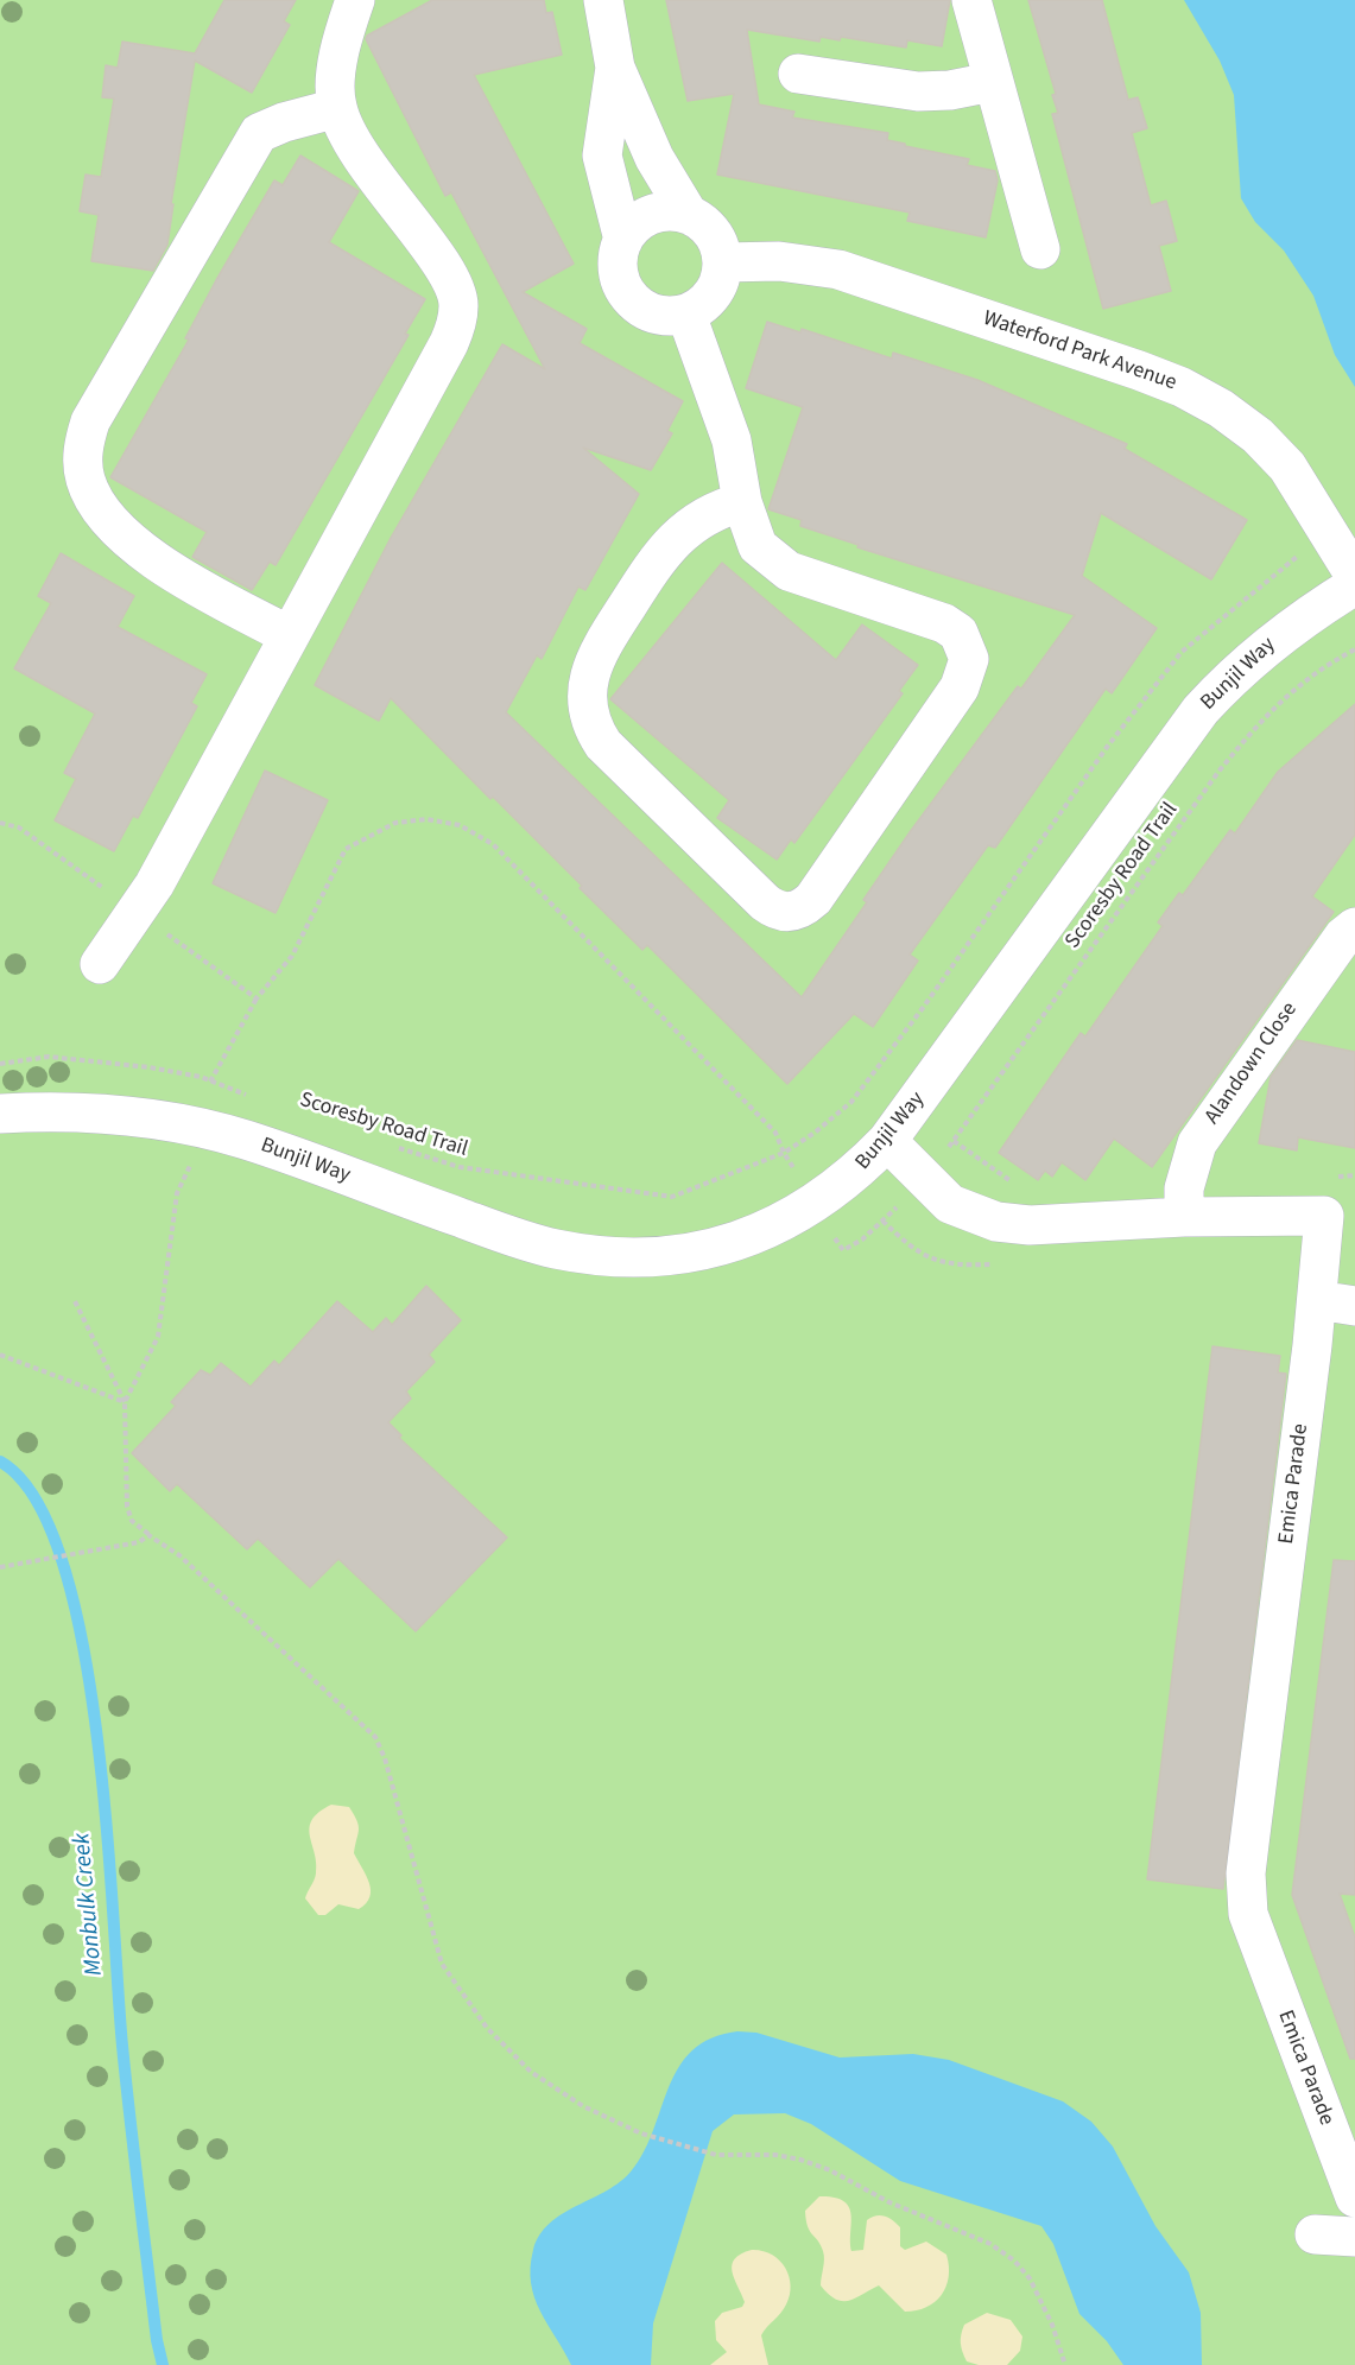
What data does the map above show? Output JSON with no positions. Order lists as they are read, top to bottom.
{
  "streets": {
    "street": [
      "Waterford Park Avenue",
      "Bunjil Way",
      "Alandown Close",
      "Emica Parade"
    ],
    "path": ["Scoresby Road Trail"]
  },
  "crossings": [
    ["Bunjil Way", "Emica Parade"],
    ["Alandown Close", "Emica Parade"]
  ],
  "water": ["Monbulk Creek"]
}
